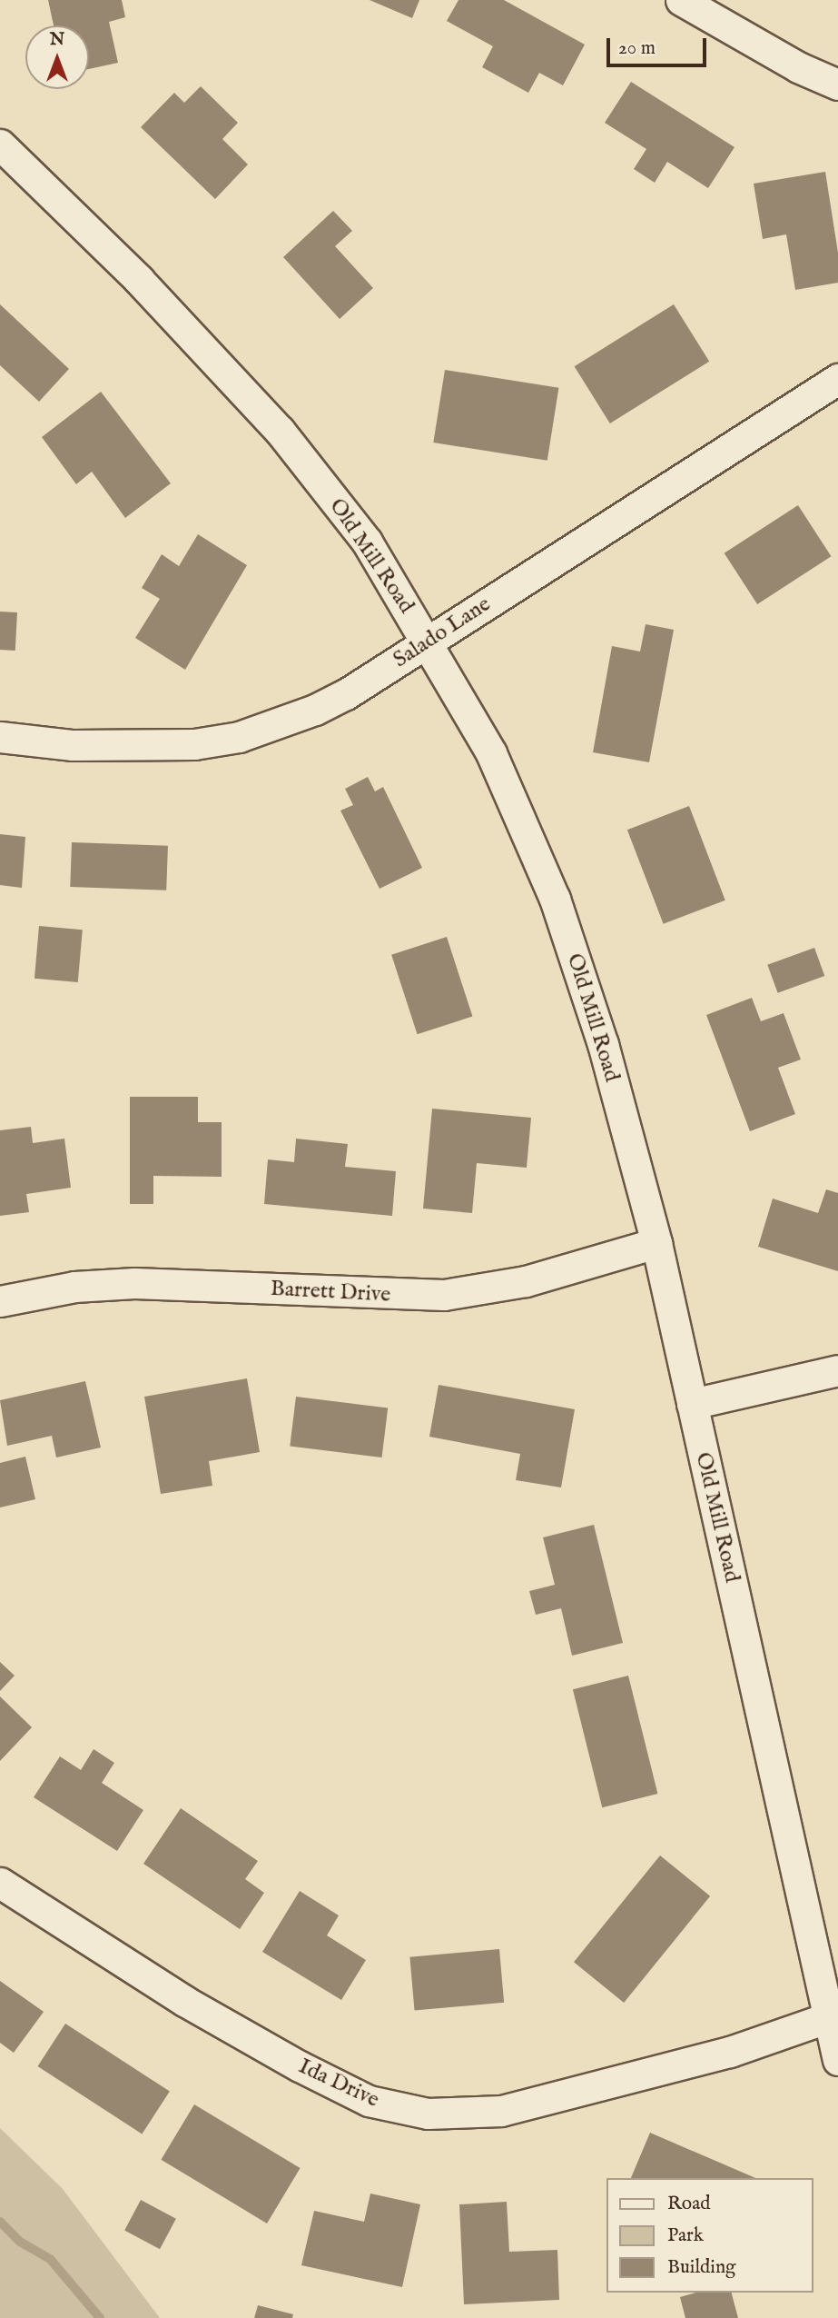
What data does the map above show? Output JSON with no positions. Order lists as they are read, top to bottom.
{
  "streets": {
    "street": [
      "Old Mill Road",
      "Salado Lane",
      "Barrett Drive",
      "Ida Drive"
    ]
  },
  "crossings": [
    ["Old Mill Road", "Salado Lane"],
    ["Old Mill Road", "Barrett Drive"],
    ["Old Mill Road", "Ida Drive"]
  ],
  "legend": ["Road", "Park", "Building"],
  "scale_bar": "20 m",
  "north": "top"
}
